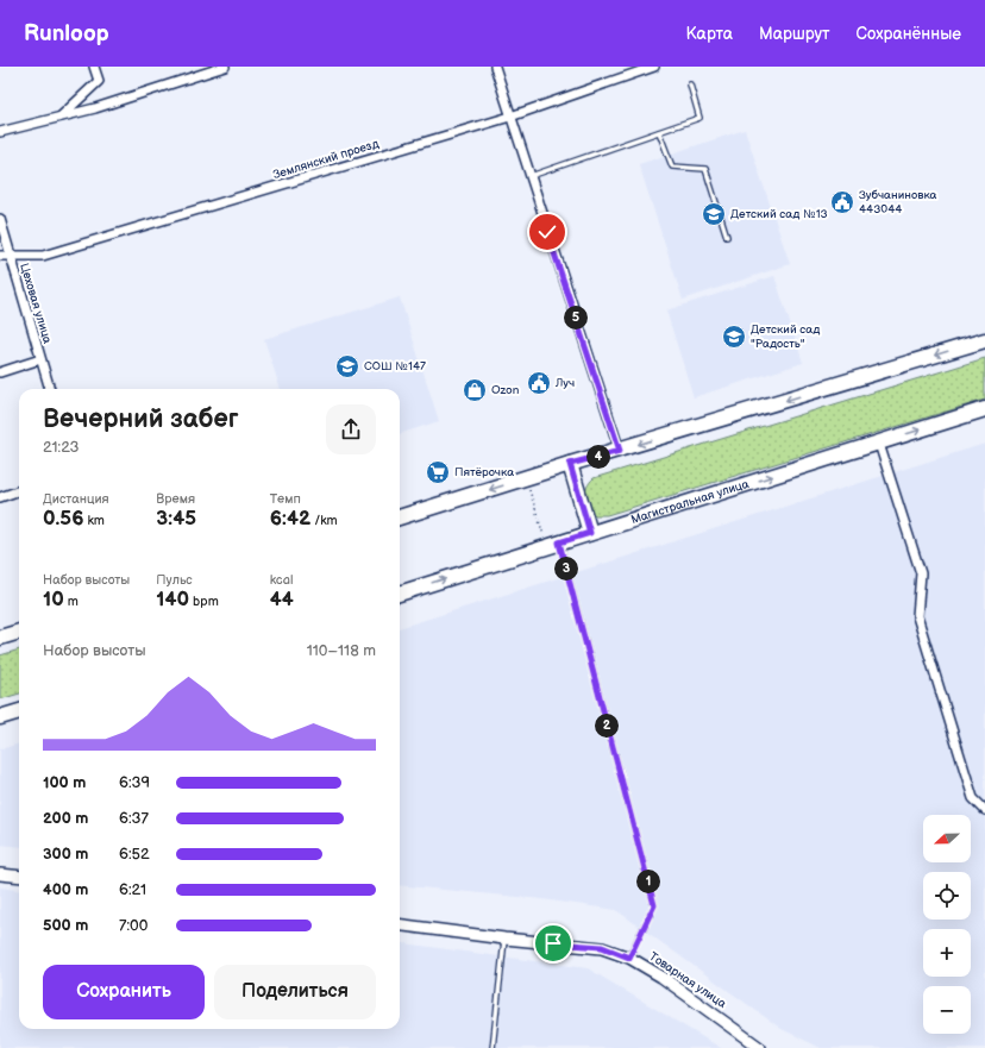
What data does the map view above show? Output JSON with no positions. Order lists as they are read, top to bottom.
{
  "streets": {
    "main road": ["Магистральная улица"],
    "street": ["Землянский проезд", "Цеховая улица", "Товарная улица"]
  },
  "crossings": [
    ["Землянский проезд", "Цеховая улица"]
  ],
  "places": {
    "public building": ["Зубчаниновка 443044", "Луч"],
    "school or university": ["Детский сад №13", "Детский сад \"Радость\"", "СОШ №147"],
    "shop": ["Ozon"],
    "supermarket": ["Пятёрочка"]
  },
  "north": "left",
  "page": {
    "header": "Runloop",
    "nav": ["Карта", "Маршрут", "Сохранённые"],
    "pins": [
      "5",
      "4",
      "3",
      "2",
      "1"
    ],
    "heading": ["Вечерний забег", "21:23"],
    "stats": [
      ["Дистанция", "0.56 km"],
      ["Время", "3:45"],
      ["Темп", "6:42 /km"],
      ["Набор высоты", "10 m"],
      ["Пульс", "140 bpm"],
      ["kcal", "44"]
    ],
    "chart": ["Набор высоты", "110–118 m"],
    "list": [
      {
        "name": "100 m",
        "note": "6:39"
      },
      {
        "name": "200 m",
        "note": "6:37"
      },
      {
        "name": "300 m",
        "note": "6:52"
      },
      {
        "name": "400 m",
        "note": "6:21"
      },
      {
        "name": "500 m",
        "note": "7:00"
      }
    ],
    "map_buttons": ["+", "−"],
    "buttons": ["Сохранить", "Поделиться"]
  }
}
